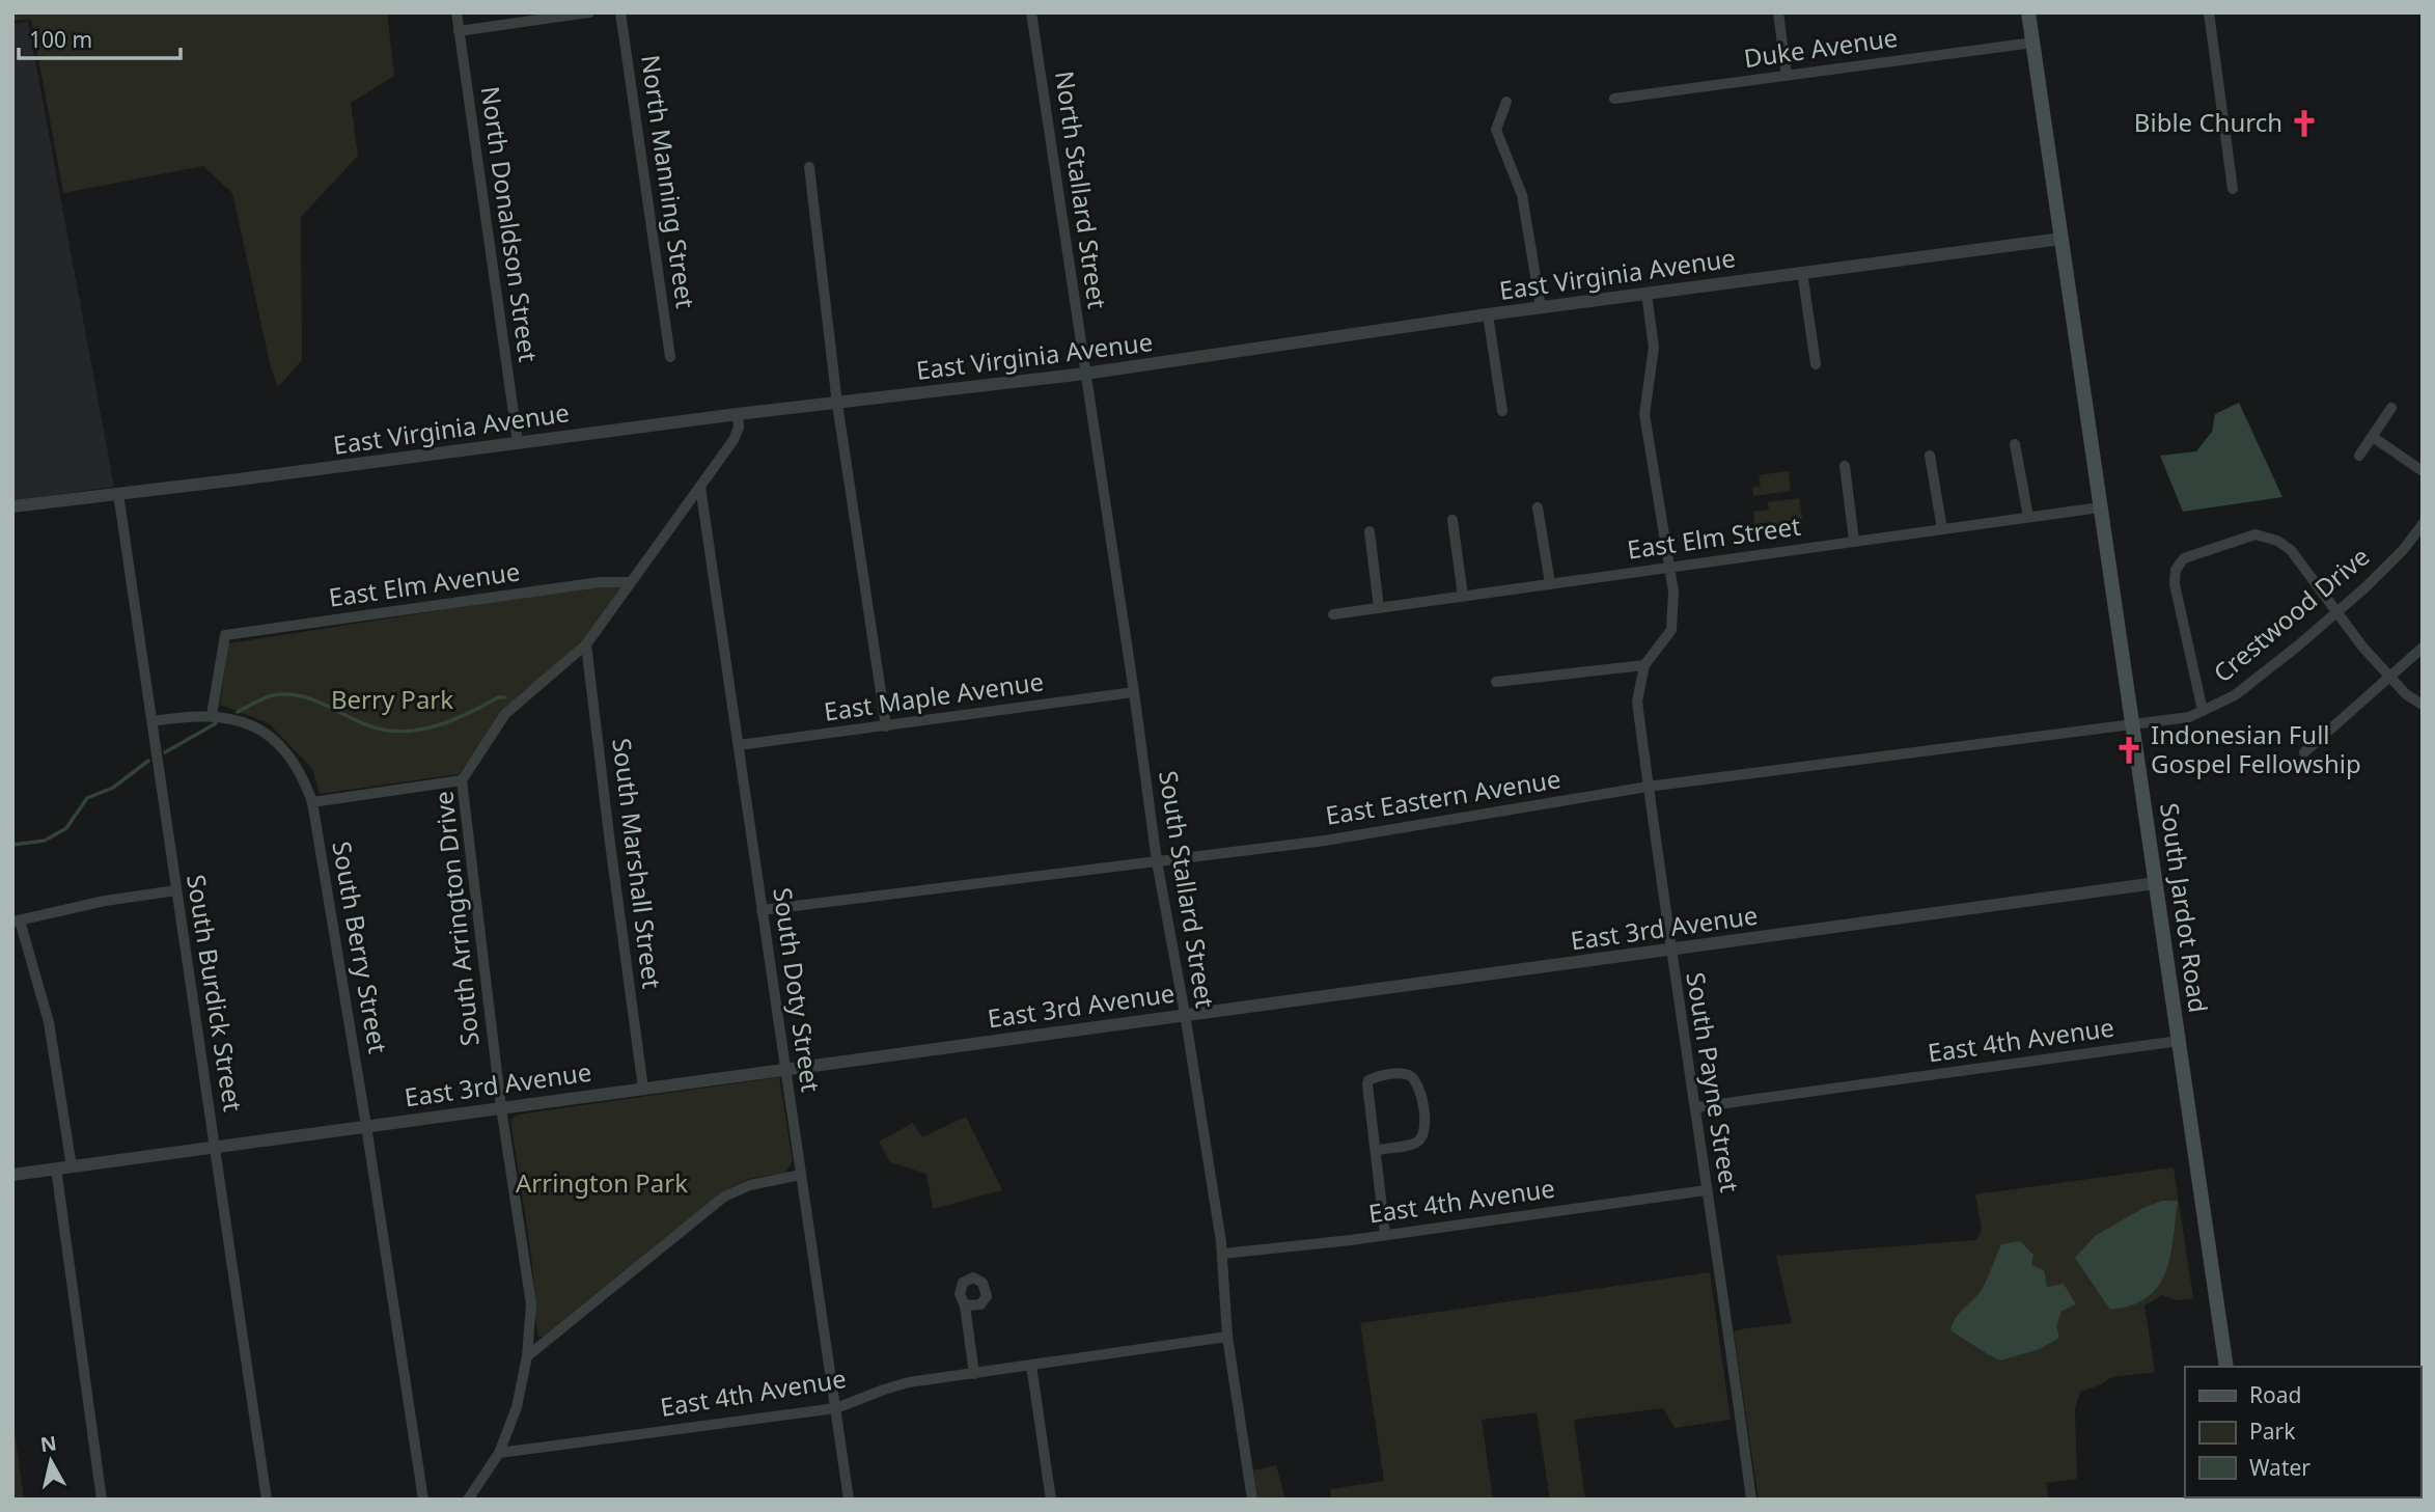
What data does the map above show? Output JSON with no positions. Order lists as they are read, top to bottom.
{
  "streets": {
    "main road": ["South Jardot Road"],
    "street": [
      "Duke Avenue",
      "North Manning Street",
      "North Stallard Street",
      "North Donaldson Street",
      "East Virginia Avenue",
      "East Elm Street",
      "East Elm Avenue",
      "Crestwood Drive",
      "East Maple Avenue",
      "East Eastern Avenue",
      "South Marshall Street",
      "South Stallard Street",
      "South Arrington Drive",
      "East 3rd Avenue",
      "South Berry Street",
      "South Doty Street",
      "South Burdick Street",
      "East 4th Avenue",
      "South Payne Street"
    ]
  },
  "crossings": [
    ["Duke Avenue", "South Jardot Road"],
    ["North Stallard Street", "East Virginia Avenue"],
    ["North Stallard Street", "South Stallard Street"],
    ["North Donaldson Street", "East Virginia Avenue"],
    ["East Virginia Avenue", "South Stallard Street"],
    ["East Virginia Avenue", "South Jardot Road"],
    ["East Virginia Avenue", "South Arrington Drive"],
    ["East Virginia Avenue", "South Burdick Street"],
    ["East Virginia Avenue", "South Payne Street"],
    ["East Elm Street", "South Jardot Road"],
    ["East Elm Street", "South Payne Street"],
    ["East Elm Avenue", "South Arrington Drive"],
    ["East Elm Avenue", "South Berry Street"],
    ["Crestwood Drive", "East Eastern Avenue"],
    ["Crestwood Drive", "South Jardot Road"],
    ["East Maple Avenue", "South Stallard Street"],
    ["East Maple Avenue", "South Doty Street"],
    ["East Eastern Avenue", "South Stallard Street"],
    ["East Eastern Avenue", "South Jardot Road"],
    ["East Eastern Avenue", "South Doty Street"],
    ["East Eastern Avenue", "South Payne Street"],
    ["South Marshall Street", "South Arrington Drive"],
    ["South Marshall Street", "East 3rd Avenue"],
    ["South Stallard Street", "East 3rd Avenue"],
    ["South Stallard Street", "East 4th Avenue"],
    ["South Jardot Road", "East 3rd Avenue"],
    ["South Jardot Road", "East 4th Avenue"],
    ["South Arrington Drive", "East 3rd Avenue"],
    ["South Arrington Drive", "South Doty Street"],
    ["South Arrington Drive", "East 4th Avenue"],
    ["East 3rd Avenue", "South Berry Street"],
    ["East 3rd Avenue", "South Doty Street"],
    ["East 3rd Avenue", "South Burdick Street"],
    ["East 3rd Avenue", "South Payne Street"],
    ["South Berry Street", "South Burdick Street"],
    ["South Doty Street", "East 4th Avenue"],
    ["East 4th Avenue", "South Payne Street"]
  ],
  "parks": ["Berry Park", "Arrington Park"],
  "places": {
    "church": ["Bible Church", "Indonesian Full Gospel Fellowship"]
  },
  "legend": ["Road", "Park", "Water"],
  "scale_bar": "100 m",
  "north": "top"
}
